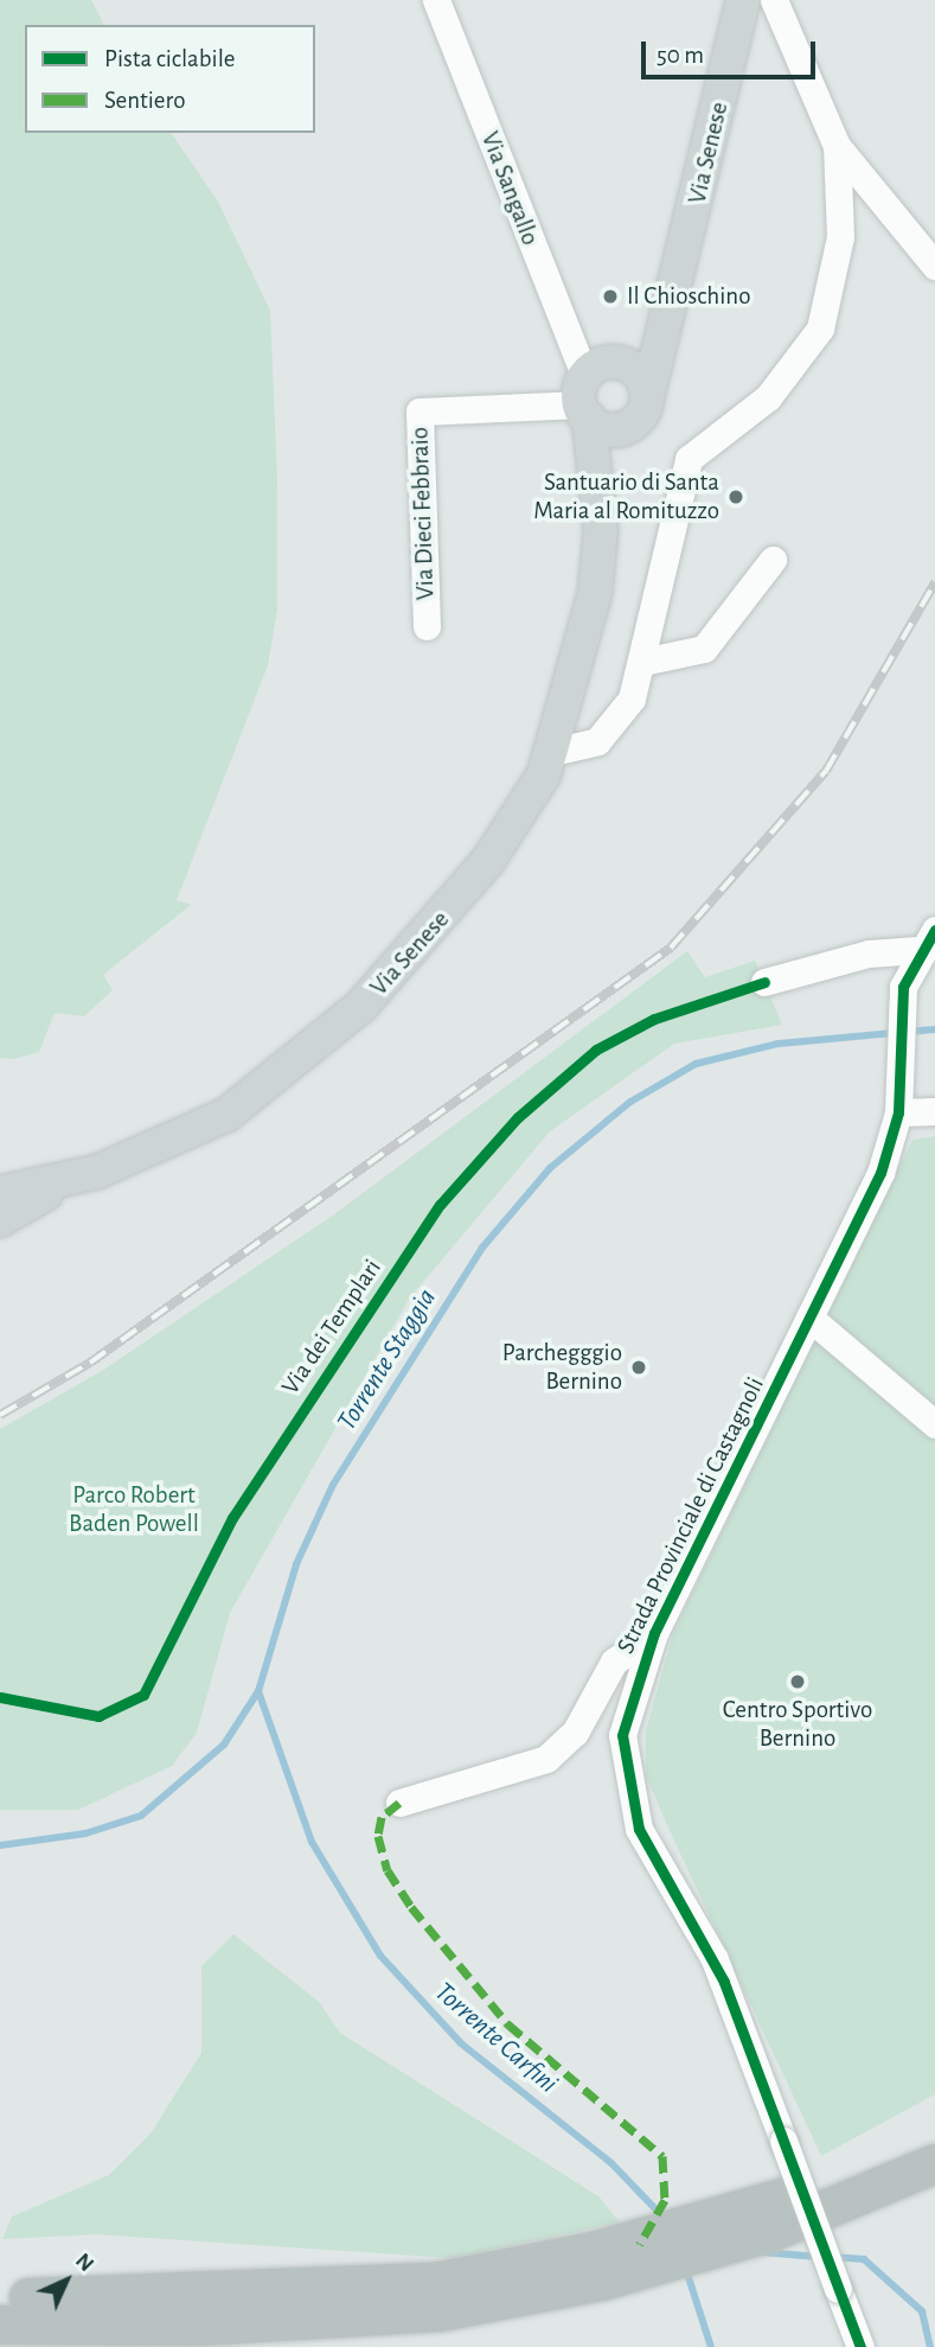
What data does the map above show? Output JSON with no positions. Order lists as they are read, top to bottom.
{
  "streets": {
    "main road": ["Via Senese"],
    "street": ["Via Sangallo", "Via Dieci Febbraio", "Strada Provinciale di Castagnoli"],
    "cycle path": ["Via dei Templari"]
  },
  "crossings": [
    ["Via Senese", "Via Sangallo"],
    ["Via Senese", "Via Dieci Febbraio"],
    ["Via Sangallo", "Via Dieci Febbraio"]
  ],
  "water": ["Torrente Staggia", "Torrente Carfini"],
  "parks": ["Parco Robert Baden Powell"],
  "places": [
    "Il Chioschino",
    "Santuario di Santa Maria al Romituzzo",
    "Parchegggio Bernino",
    "Centro Sportivo Bernino"
  ],
  "legend": ["Pista ciclabile", "Sentiero"],
  "scale_bar": "50 m",
  "north": "top right"
}
